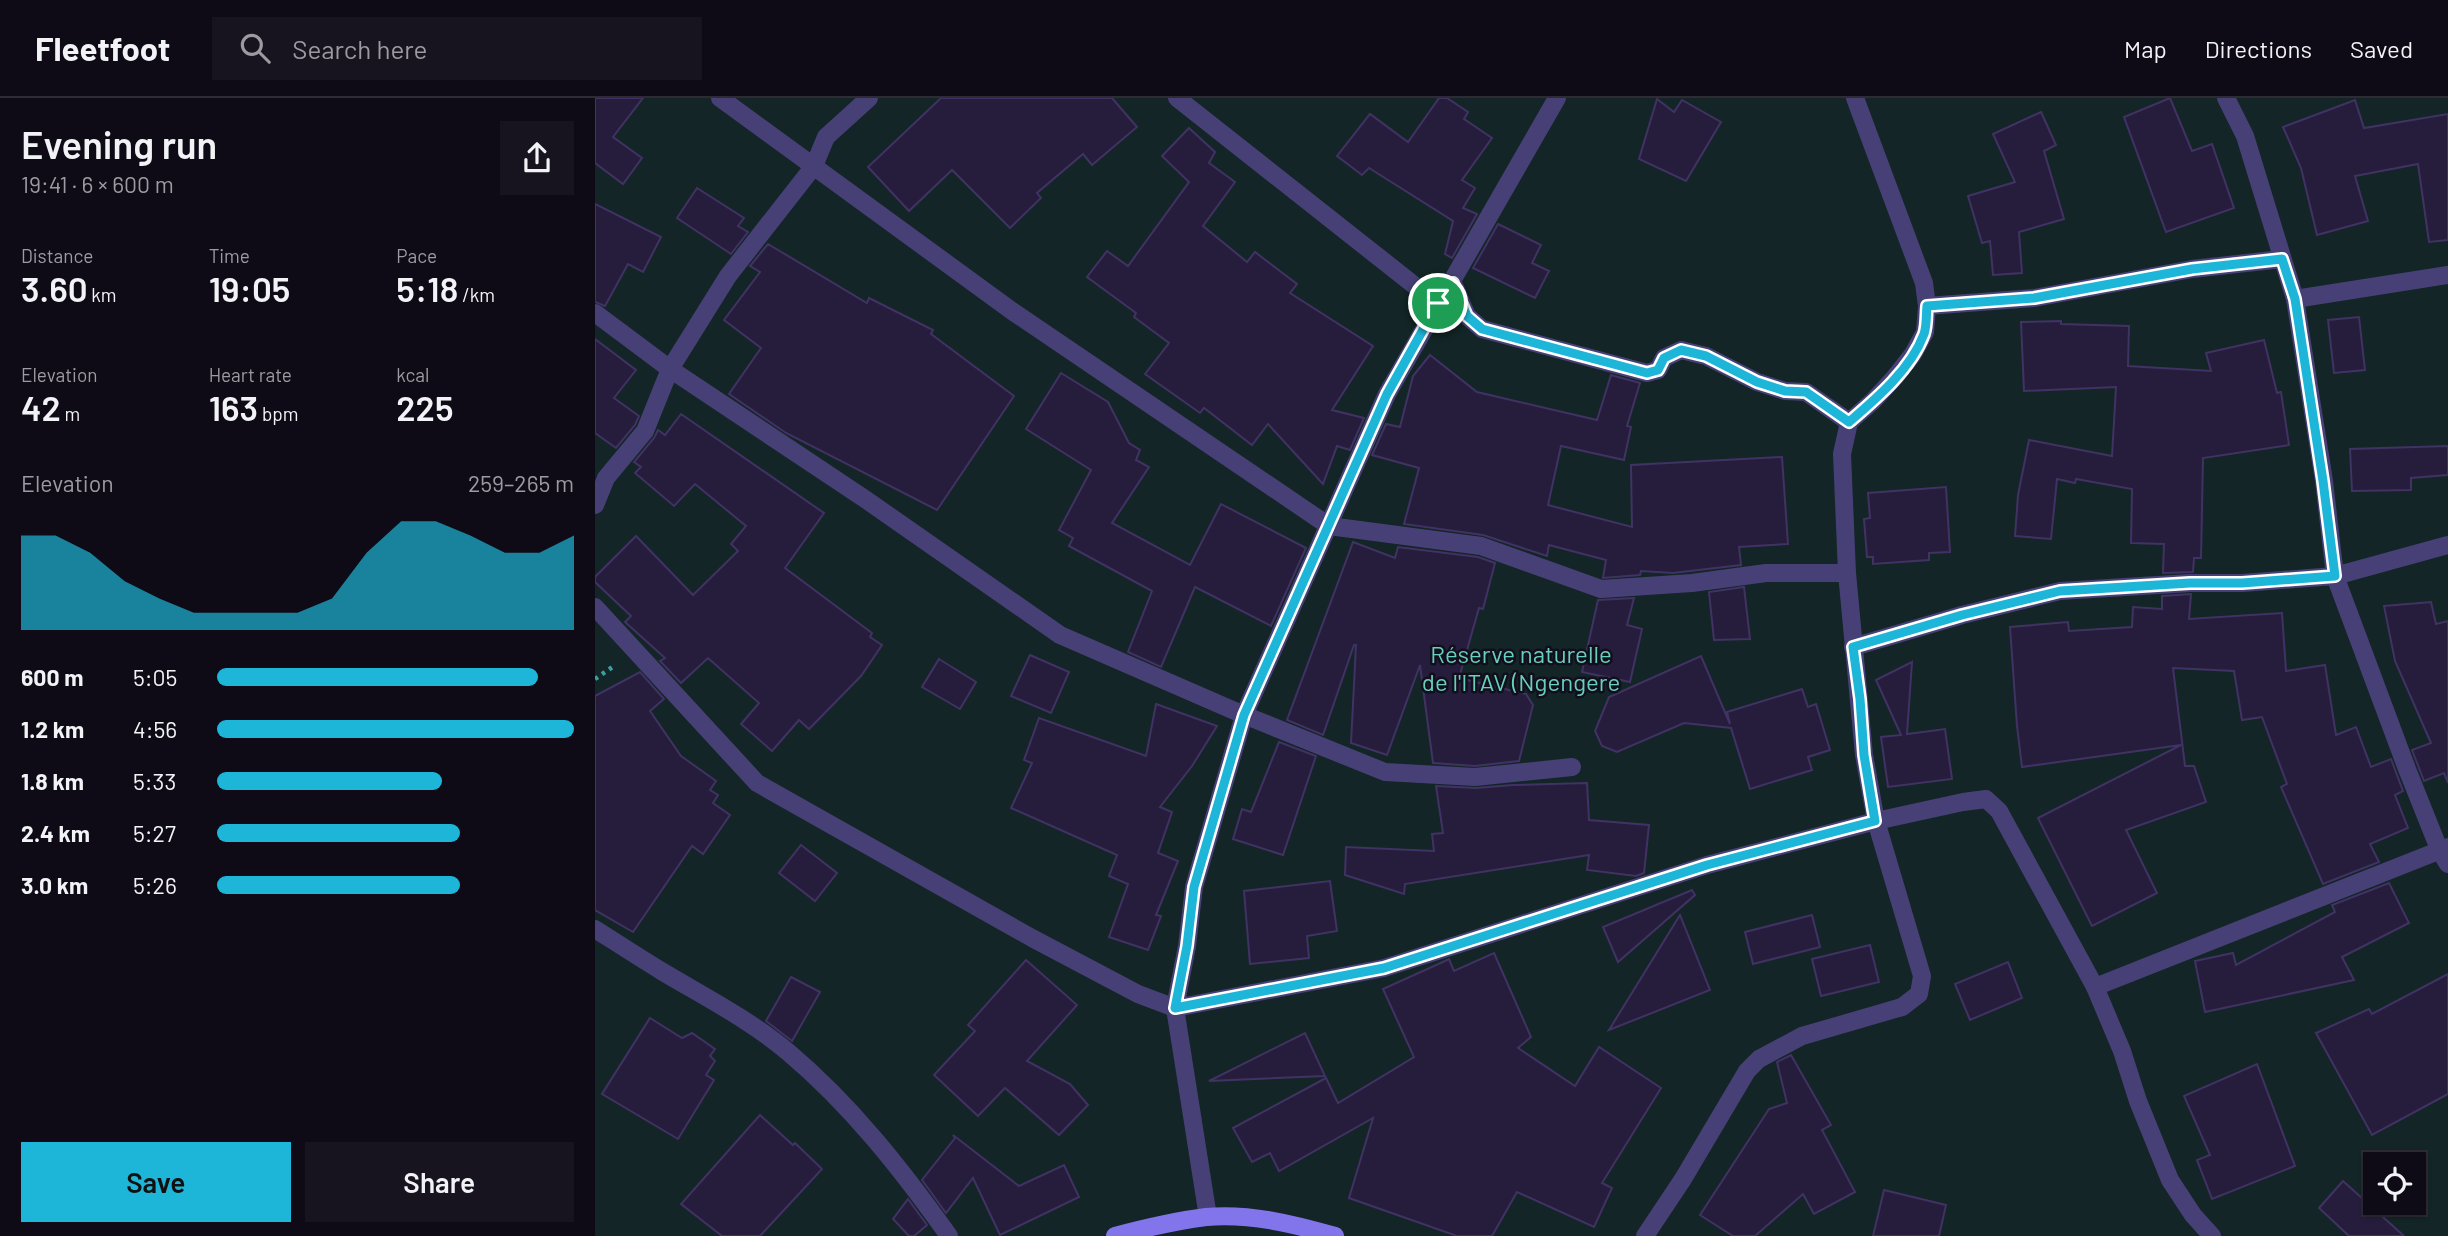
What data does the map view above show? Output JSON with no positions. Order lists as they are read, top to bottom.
{
  "parks": ["Réserve naturelle de l'ITAV (Ngengere"],
  "page": {
    "header": "Fleetfoot",
    "search": "Search here",
    "nav": ["Map", "Directions", "Saved"],
    "heading": ["Evening run", "19:41 · 6 × 600 m"],
    "stats": [
      ["Distance", "3.60 km"],
      ["Time", "19:05"],
      ["Pace", "5:18 /km"],
      ["Elevation", "42 m"],
      ["Heart rate", "163 bpm"],
      ["kcal", "225"]
    ],
    "chart": ["Elevation", "259–265 m"],
    "list": [
      {
        "name": "600 m",
        "note": "5:05"
      },
      {
        "name": "1.2 km",
        "note": "4:56"
      },
      {
        "name": "1.8 km",
        "note": "5:33"
      },
      {
        "name": "2.4 km",
        "note": "5:27"
      },
      {
        "name": "3.0 km",
        "note": "5:26"
      }
    ],
    "buttons": ["Save", "Share"]
  }
}
